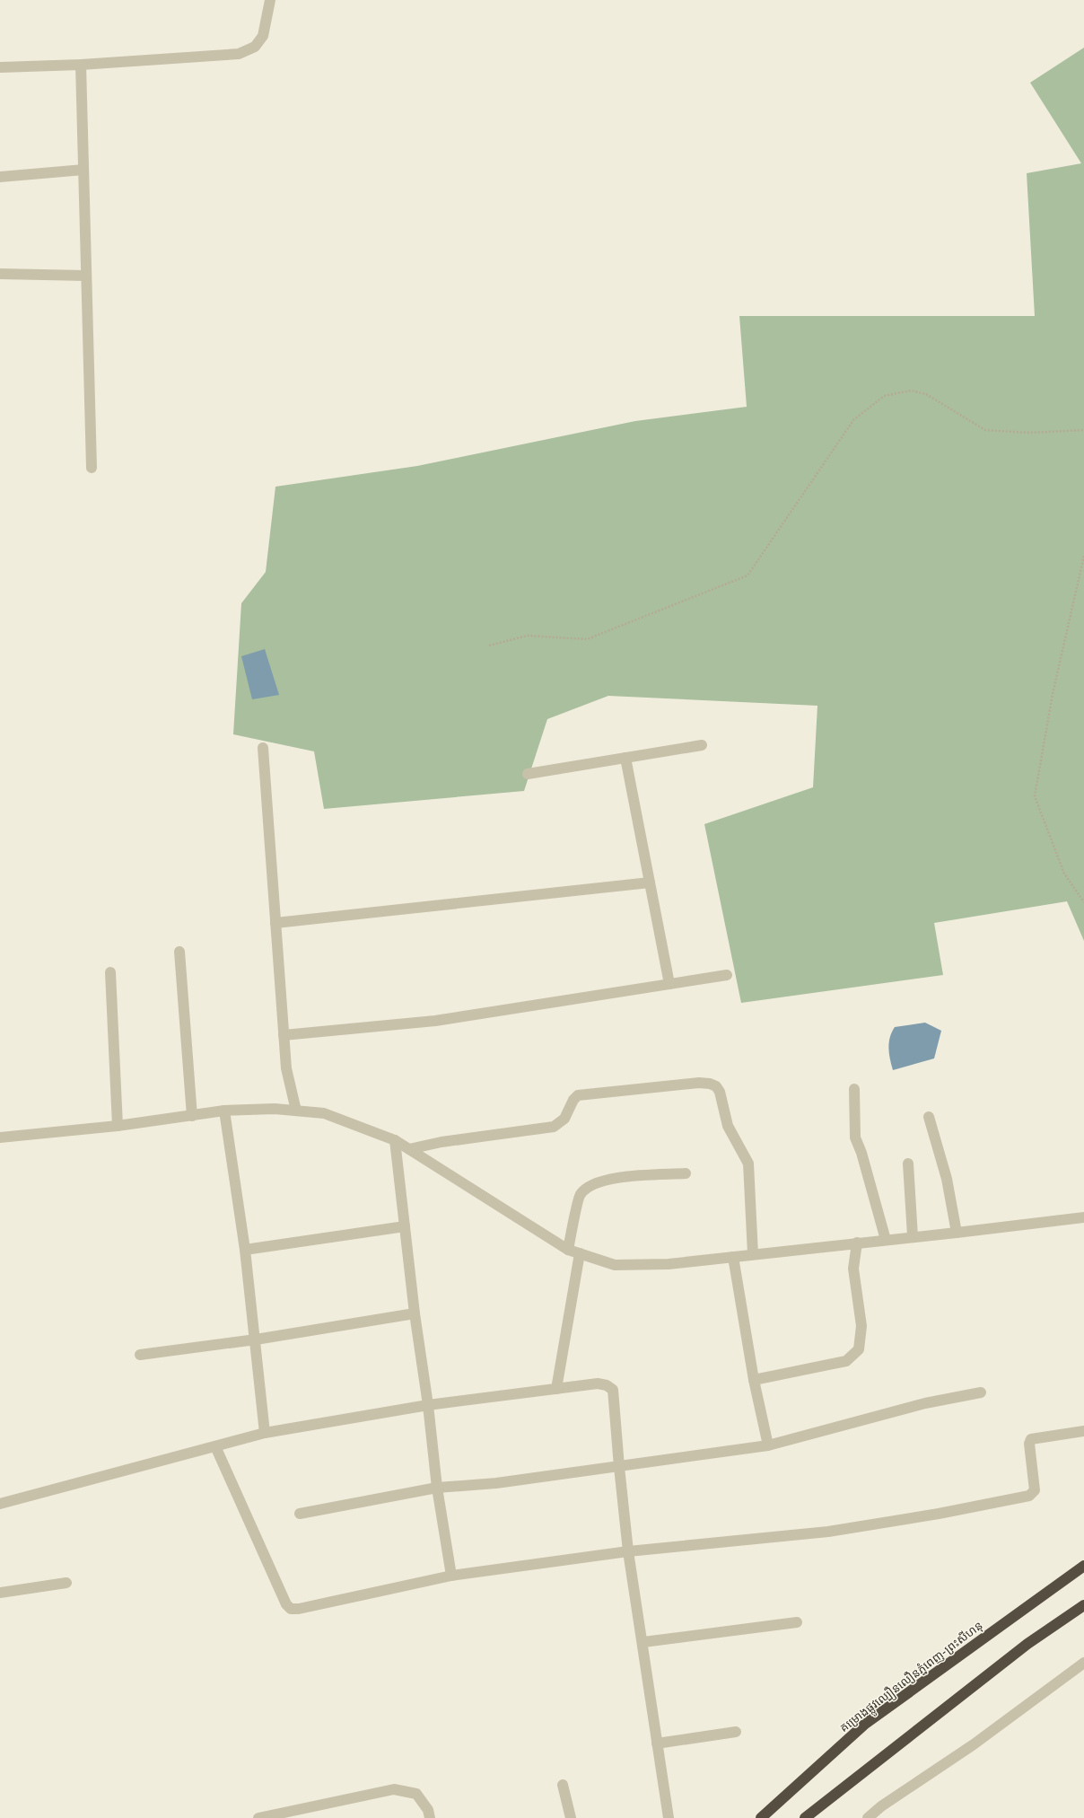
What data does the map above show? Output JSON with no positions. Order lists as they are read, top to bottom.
{
  "streets": {
    "highway": ["គម្រោងផ្លូវល្បឿនលឿនភ្នំពេញ-ព្រះសីហនុ"]
  }
}
